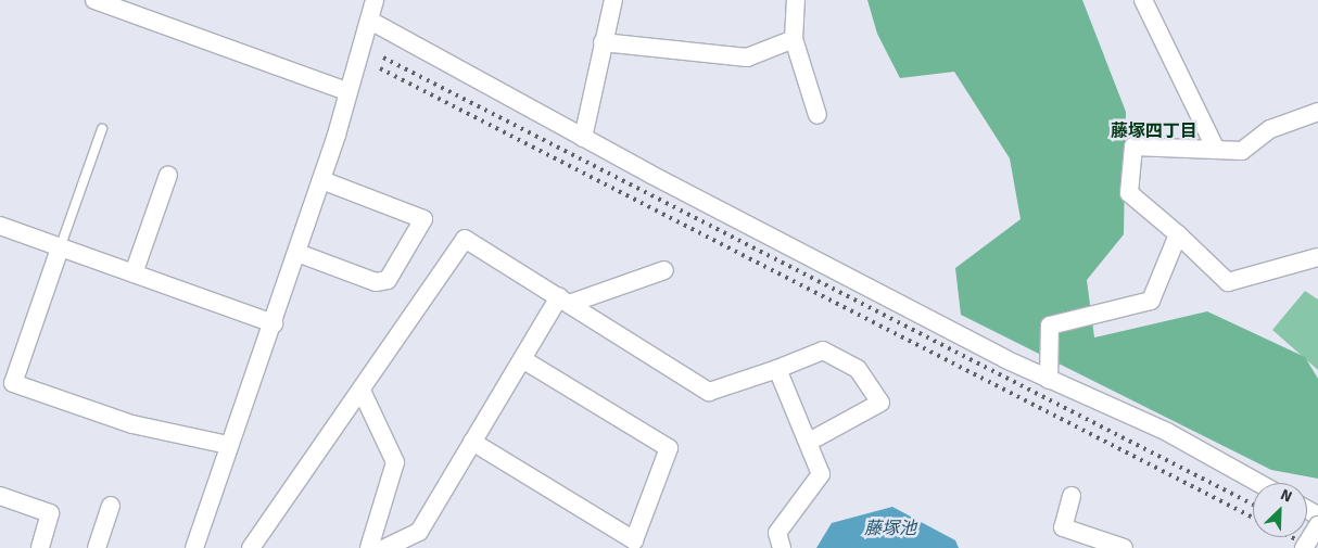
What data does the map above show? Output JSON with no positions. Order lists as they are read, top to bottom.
{
  "districts": ["藤塚四丁目"],
  "water": ["藤塚池"],
  "north": "top right"
}
